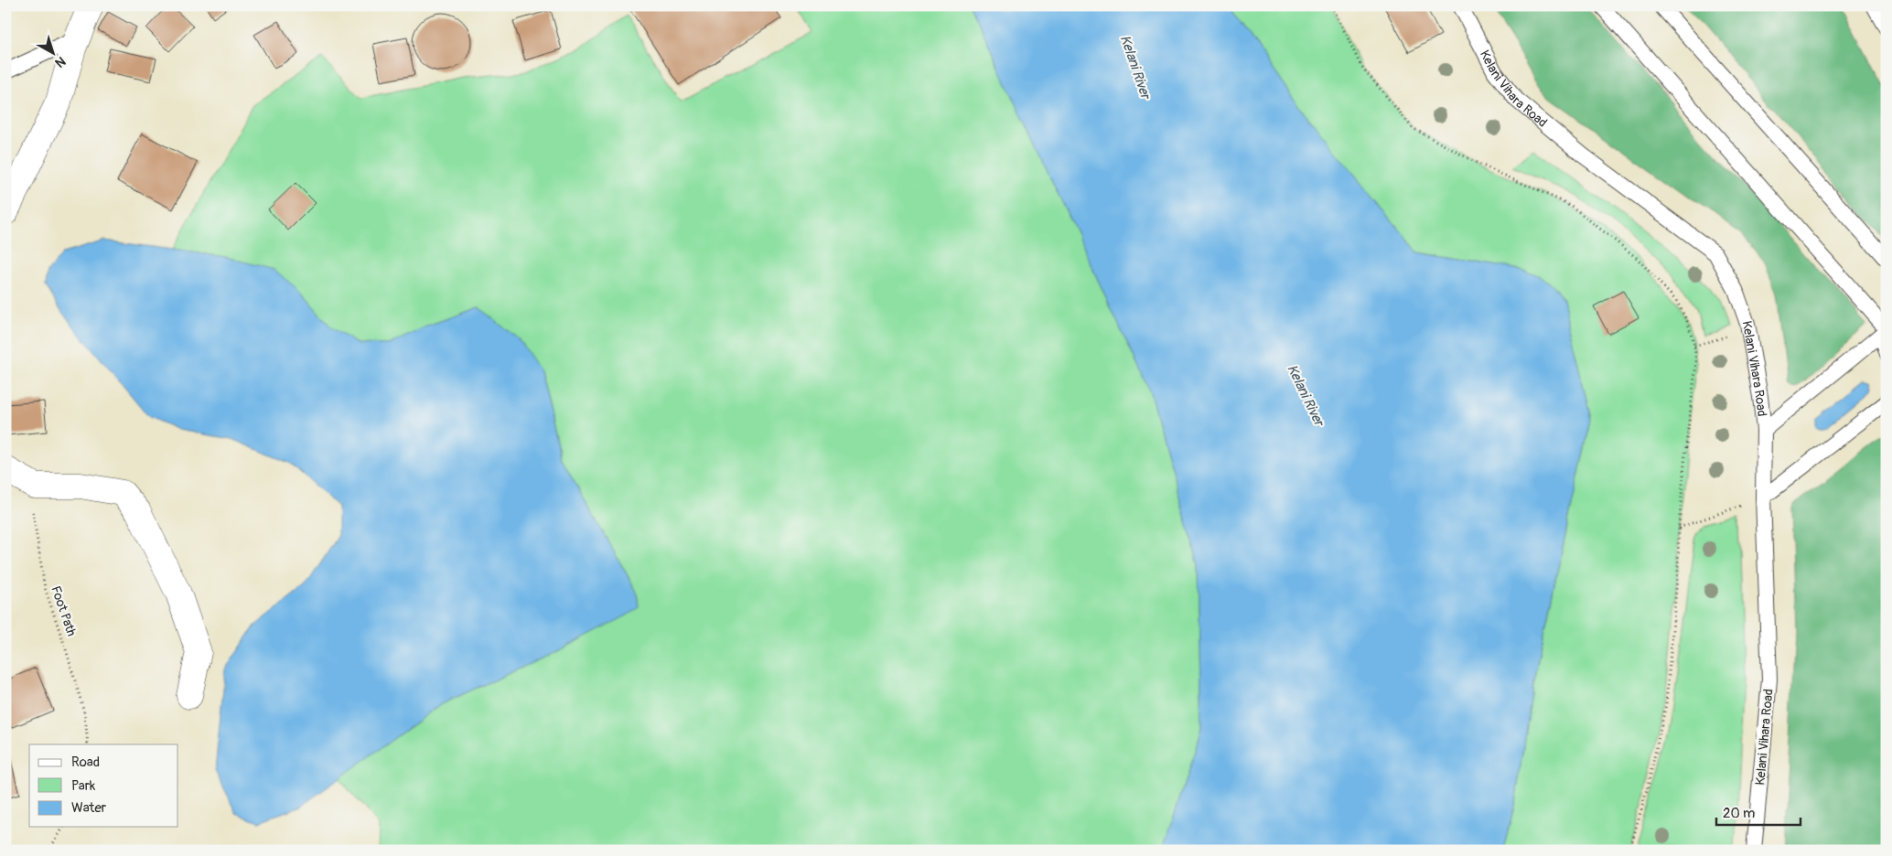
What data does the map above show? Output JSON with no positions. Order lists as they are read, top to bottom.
{
  "streets": {
    "lane": ["Kelani Vihara Road"],
    "path": ["Foot Path"]
  },
  "water": ["Kelani River"],
  "legend": ["Road", "Park", "Water"],
  "scale_bar": "20 m",
  "north": "bottom right"
}
